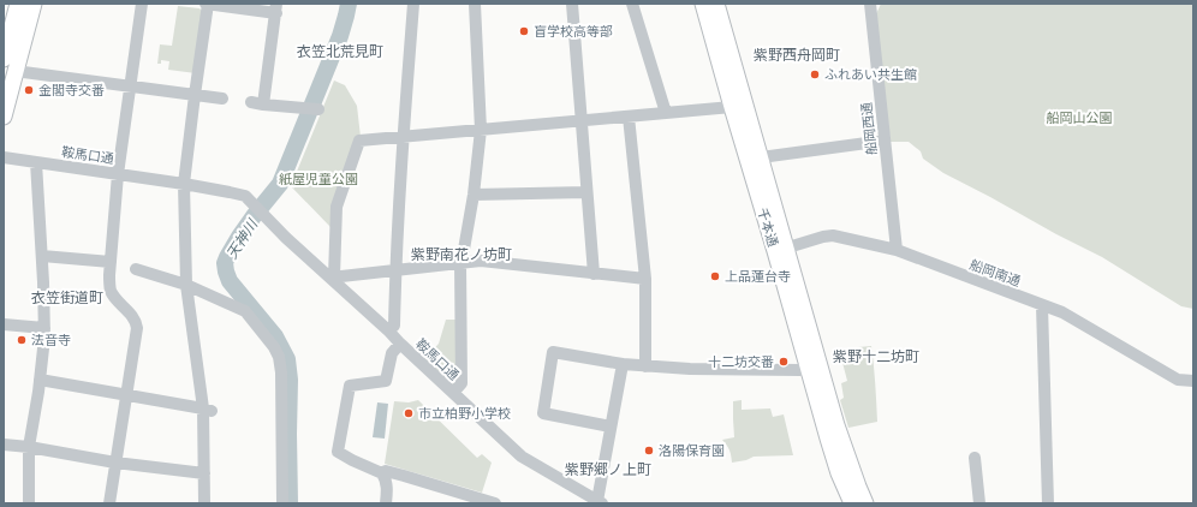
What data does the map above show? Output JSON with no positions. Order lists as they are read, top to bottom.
{
  "streets": {
    "main road": ["千本通"],
    "street": ["船岡西通", "鞍馬口通", "船岡南通"]
  },
  "crossings": [
    ["船岡西通", "船岡南通"],
    ["千本通", "船岡南通"]
  ],
  "districts": [
    "衣笠北荒見町",
    "紫野西舟岡町",
    "紫野南花ノ坊町",
    "衣笠街道町",
    "紫野十二坊町",
    "紫野郷ノ上町"
  ],
  "water": ["天神川"],
  "parks": ["船岡山公園", "紙屋児童公園"],
  "places": [
    "盲学校高等部",
    "ふれあい共生館",
    "金閣寺交番",
    "上品蓮台寺",
    "法音寺",
    "十二坊交番",
    "市立柏野小学校",
    "洛陽保育園"
  ]
}
